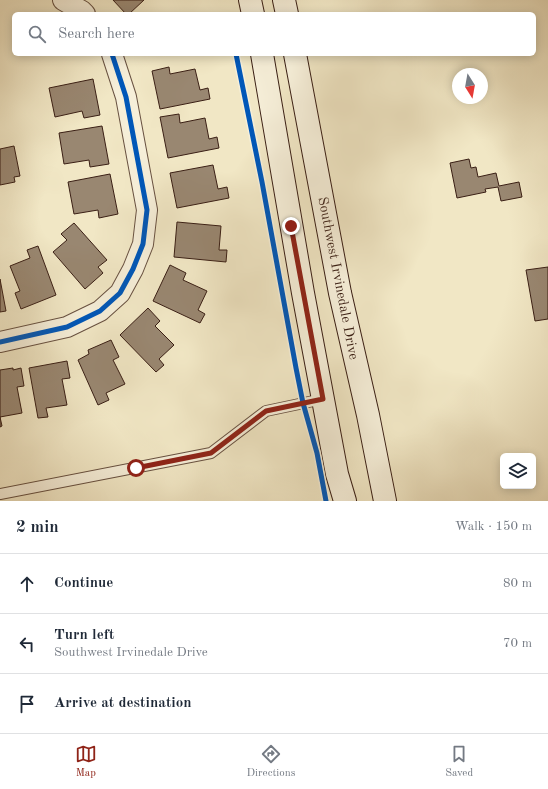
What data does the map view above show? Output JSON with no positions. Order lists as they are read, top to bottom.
{
  "streets": {
    "main road": ["Southwest Irvinedale Drive"]
  },
  "north": "bottom",
  "page": {
    "search": "Search here",
    "heading": ["2 min", "Walk · 150 m"],
    "list": [
      ["Continue", "80 m"],
      ["Turn left", "Southwest Irvinedale Drive", "70 m"],
      "Arrive at destination"
    ],
    "nav": ["Map", "Directions", "Saved"]
  }
}
